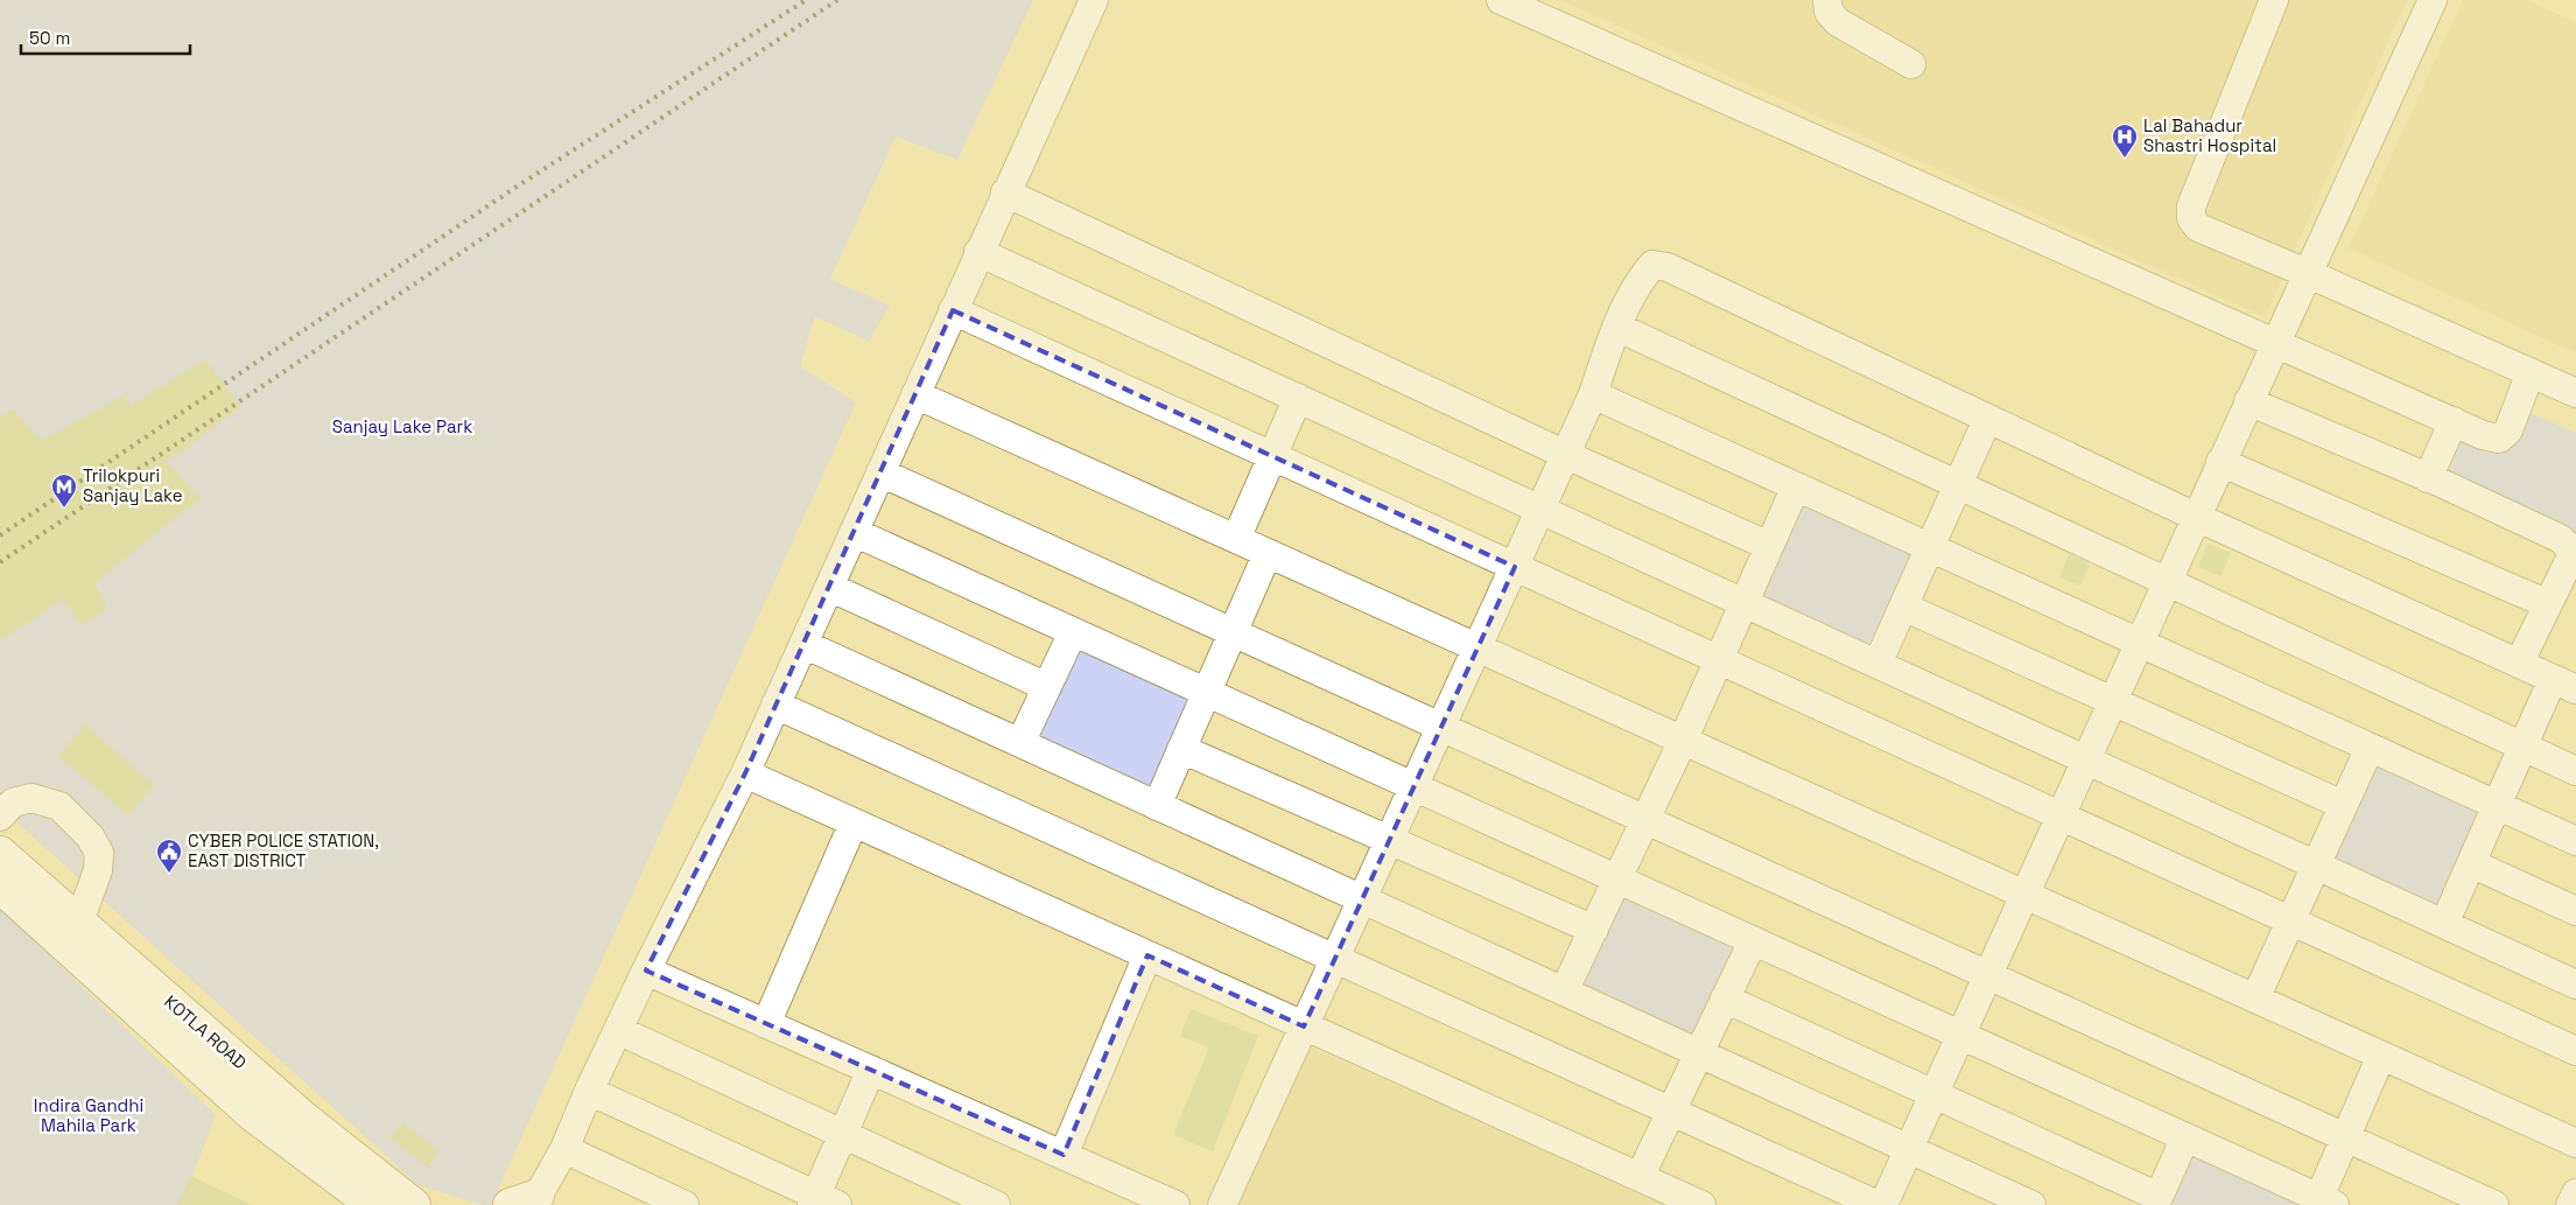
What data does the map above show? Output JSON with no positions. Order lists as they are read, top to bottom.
{
  "streets": {
    "main road": ["KOTLA ROAD"]
  },
  "parks": ["Sanjay Lake Park", "Indira Gandhi Mahila Park"],
  "places": {
    "hospital": ["Lal Bahadur Shastri Hospital"],
    "metro station": ["Trilokpuri Sanjay Lake"],
    "public building": ["CYBER POLICE STATION, EAST DISTRICT"]
  },
  "scale_bar": "50 m"
}
